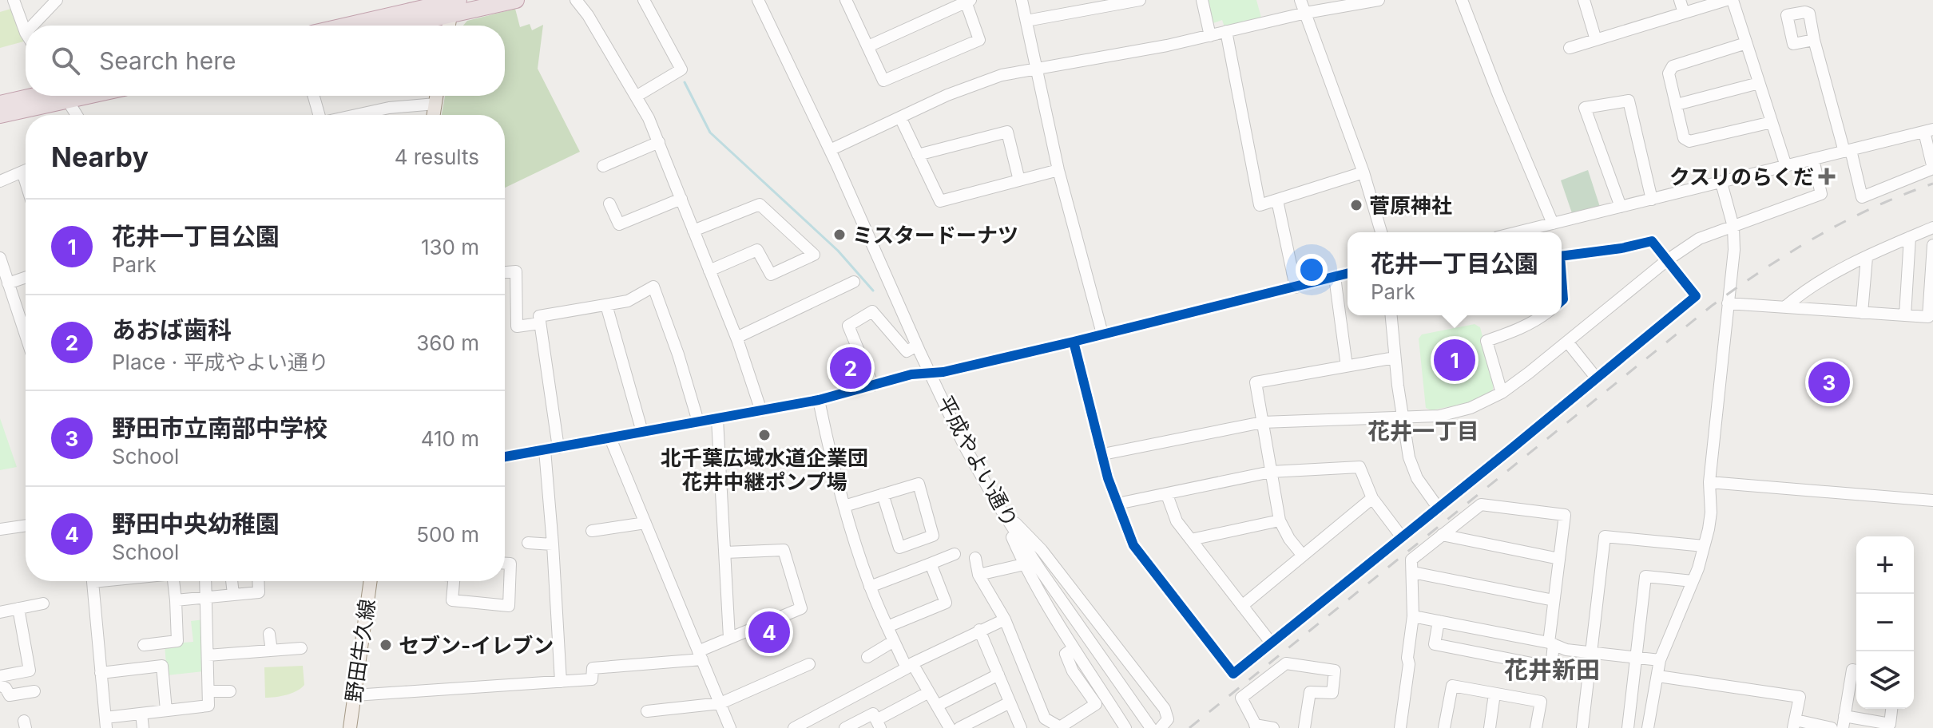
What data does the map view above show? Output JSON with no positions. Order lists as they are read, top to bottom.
{
  "streets": {
    "main road": ["野田牛久線"],
    "street": ["平成やよい通り"]
  },
  "districts": ["花井一丁目", "花井新田"],
  "places": {
    "health": ["クスリのらくだ"],
    "other": [
      "菅原神社",
      "ミスタードーナツ",
      "北千葉広域水道企業団 花井中継ポンプ場",
      "セブン-イレブン"
    ]
  },
  "page": {
    "search": "Search here",
    "heading": ["Nearby", "4 results"],
    "list": [
      {
        "mark": "1",
        "name": "花井一丁目公園",
        "note": "Park",
        "value": "130 m"
      },
      {
        "mark": "2",
        "name": "あおば歯科",
        "note": "Place · 平成やよい通り",
        "value": "360 m"
      },
      {
        "mark": "3",
        "name": "野田市立南部中学校",
        "note": "School",
        "value": "410 m"
      },
      {
        "mark": "4",
        "name": "野田中央幼稚園",
        "note": "School",
        "value": "500 m"
      }
    ],
    "popup": ["花井一丁目公園", "Park"],
    "pins": [
      "1",
      "2",
      "3",
      "4"
    ],
    "map_buttons": ["+", "−"]
  }
}
